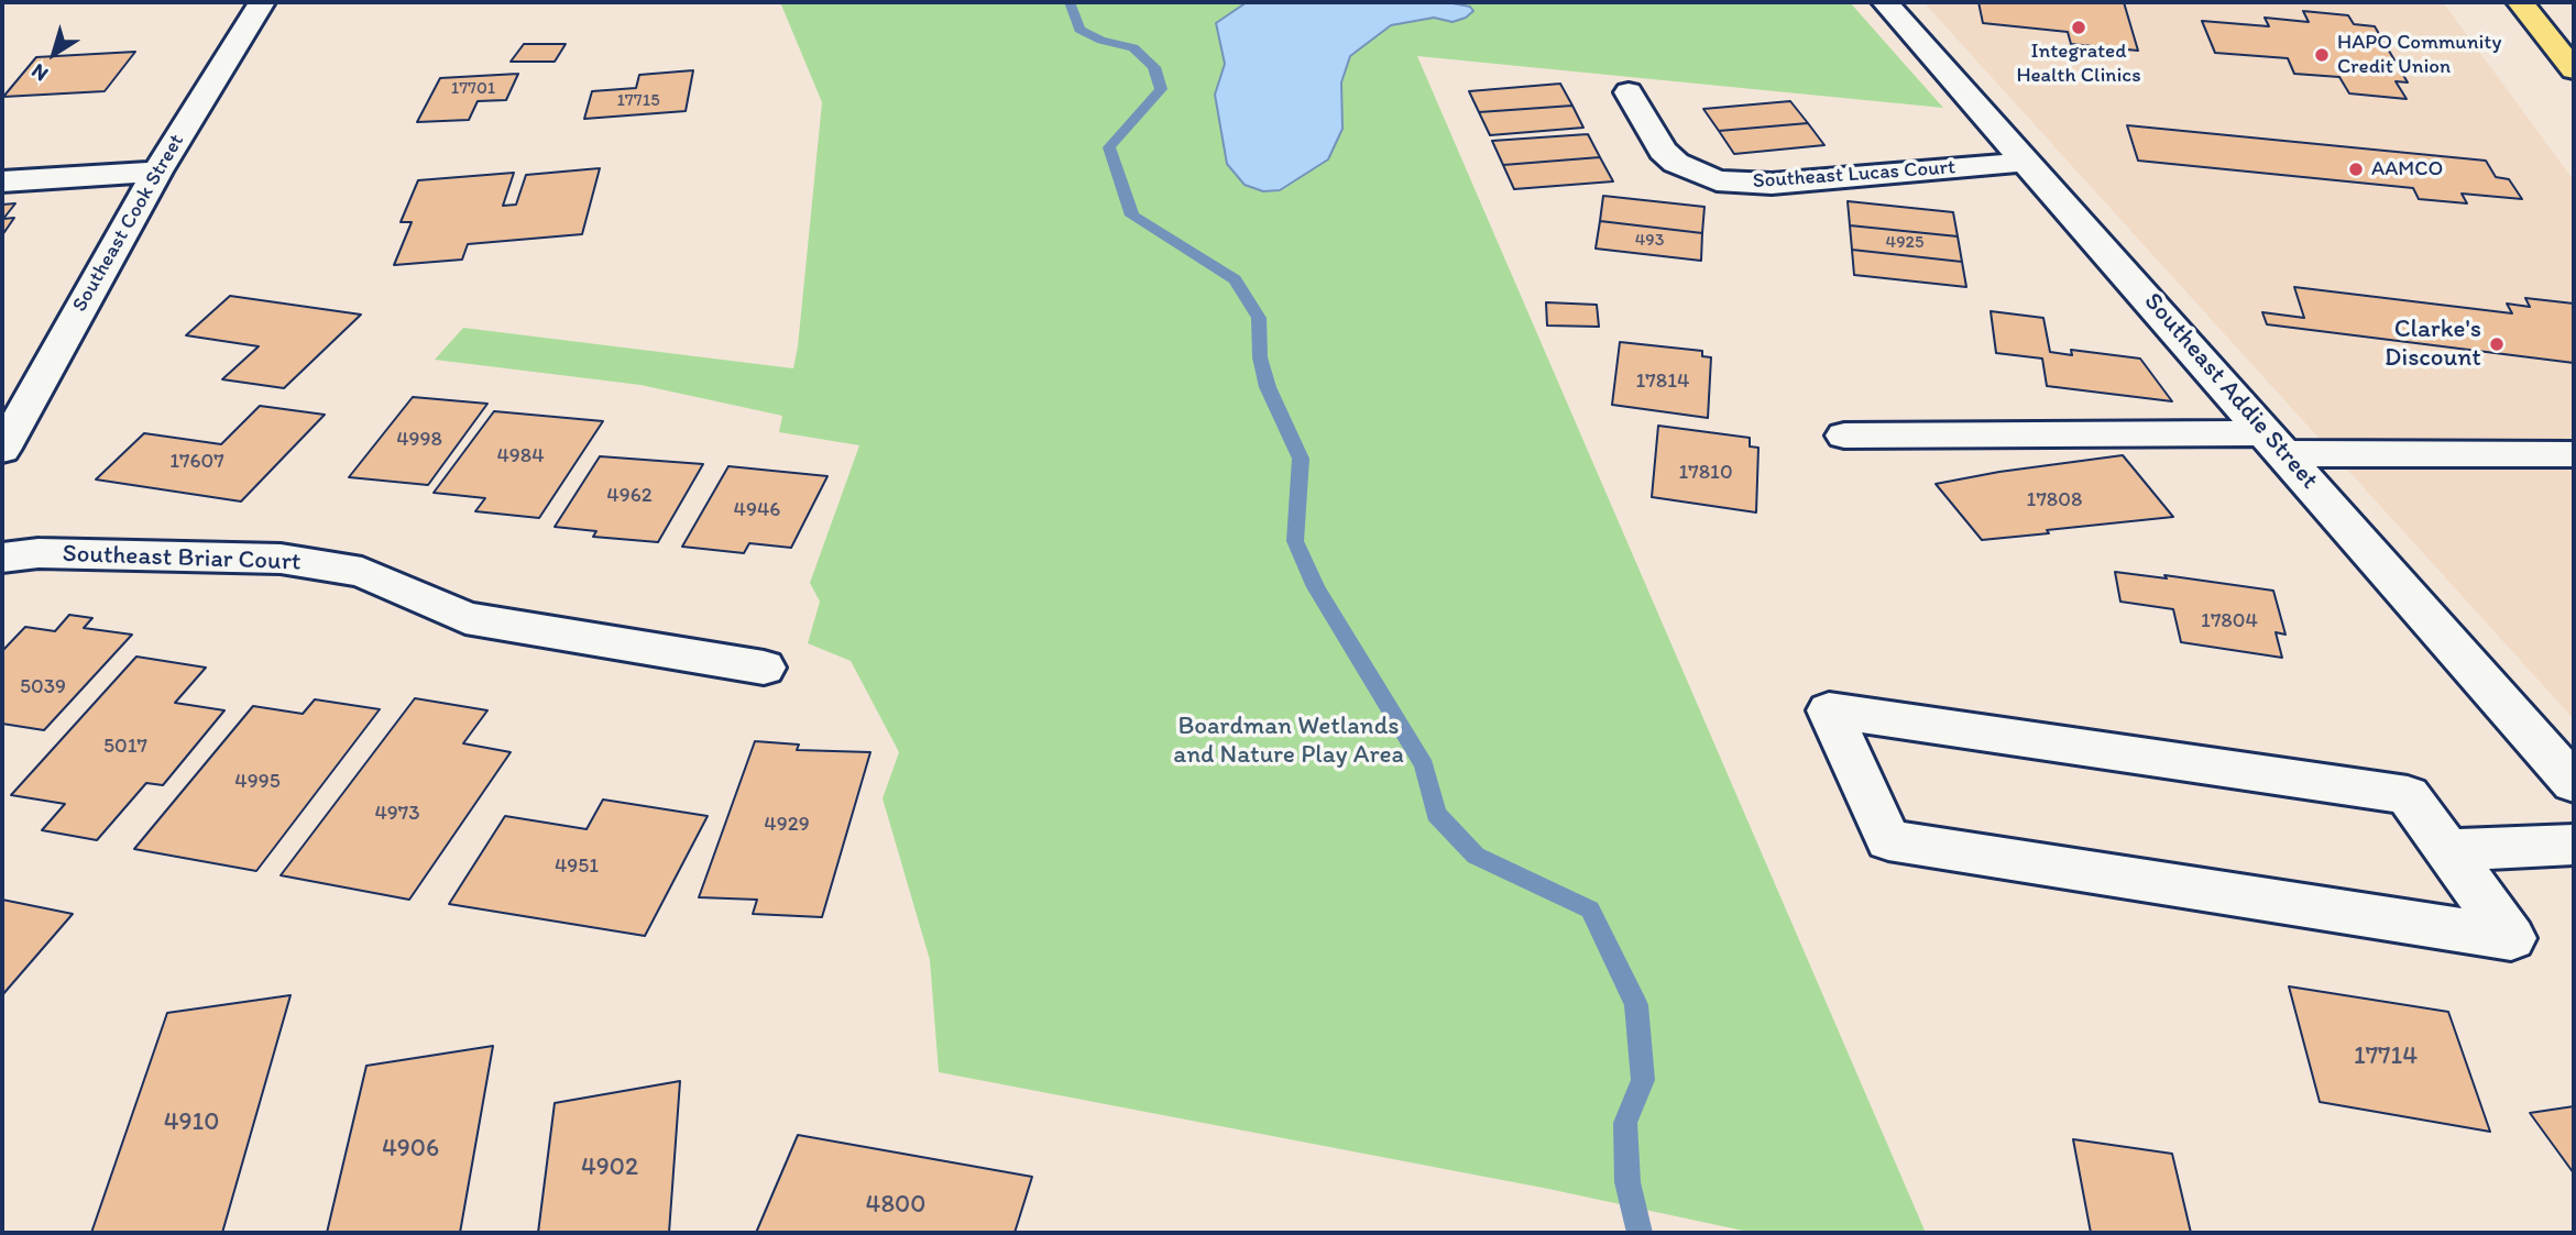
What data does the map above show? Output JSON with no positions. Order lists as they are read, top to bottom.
{
  "streets": {
    "street": [
      "Southeast Lucas Court",
      "Southeast Cook Street",
      "Southeast Addie Street",
      "Southeast Briar Court"
    ]
  },
  "crossings": [
    ["Southeast Lucas Court", "Southeast Addie Street"]
  ],
  "parks": ["Boardman Wetlands and Nature Play Area"],
  "places": [
    "Integrated Health Clinics",
    "HAPO Community Credit Union",
    "AAMCO",
    "Clarke's Discount"
  ],
  "house_numbers": [
    "17701",
    "17715",
    "493",
    "4925",
    "17814",
    "4998",
    "4984",
    "17607",
    "17810",
    "4962",
    "17808",
    "4946",
    "17804",
    "5039",
    "5017",
    "4995",
    "4973",
    "4929",
    "4951",
    "17714",
    "4910",
    "4906",
    "4902",
    "4800"
  ],
  "north": "bottom left"
}
